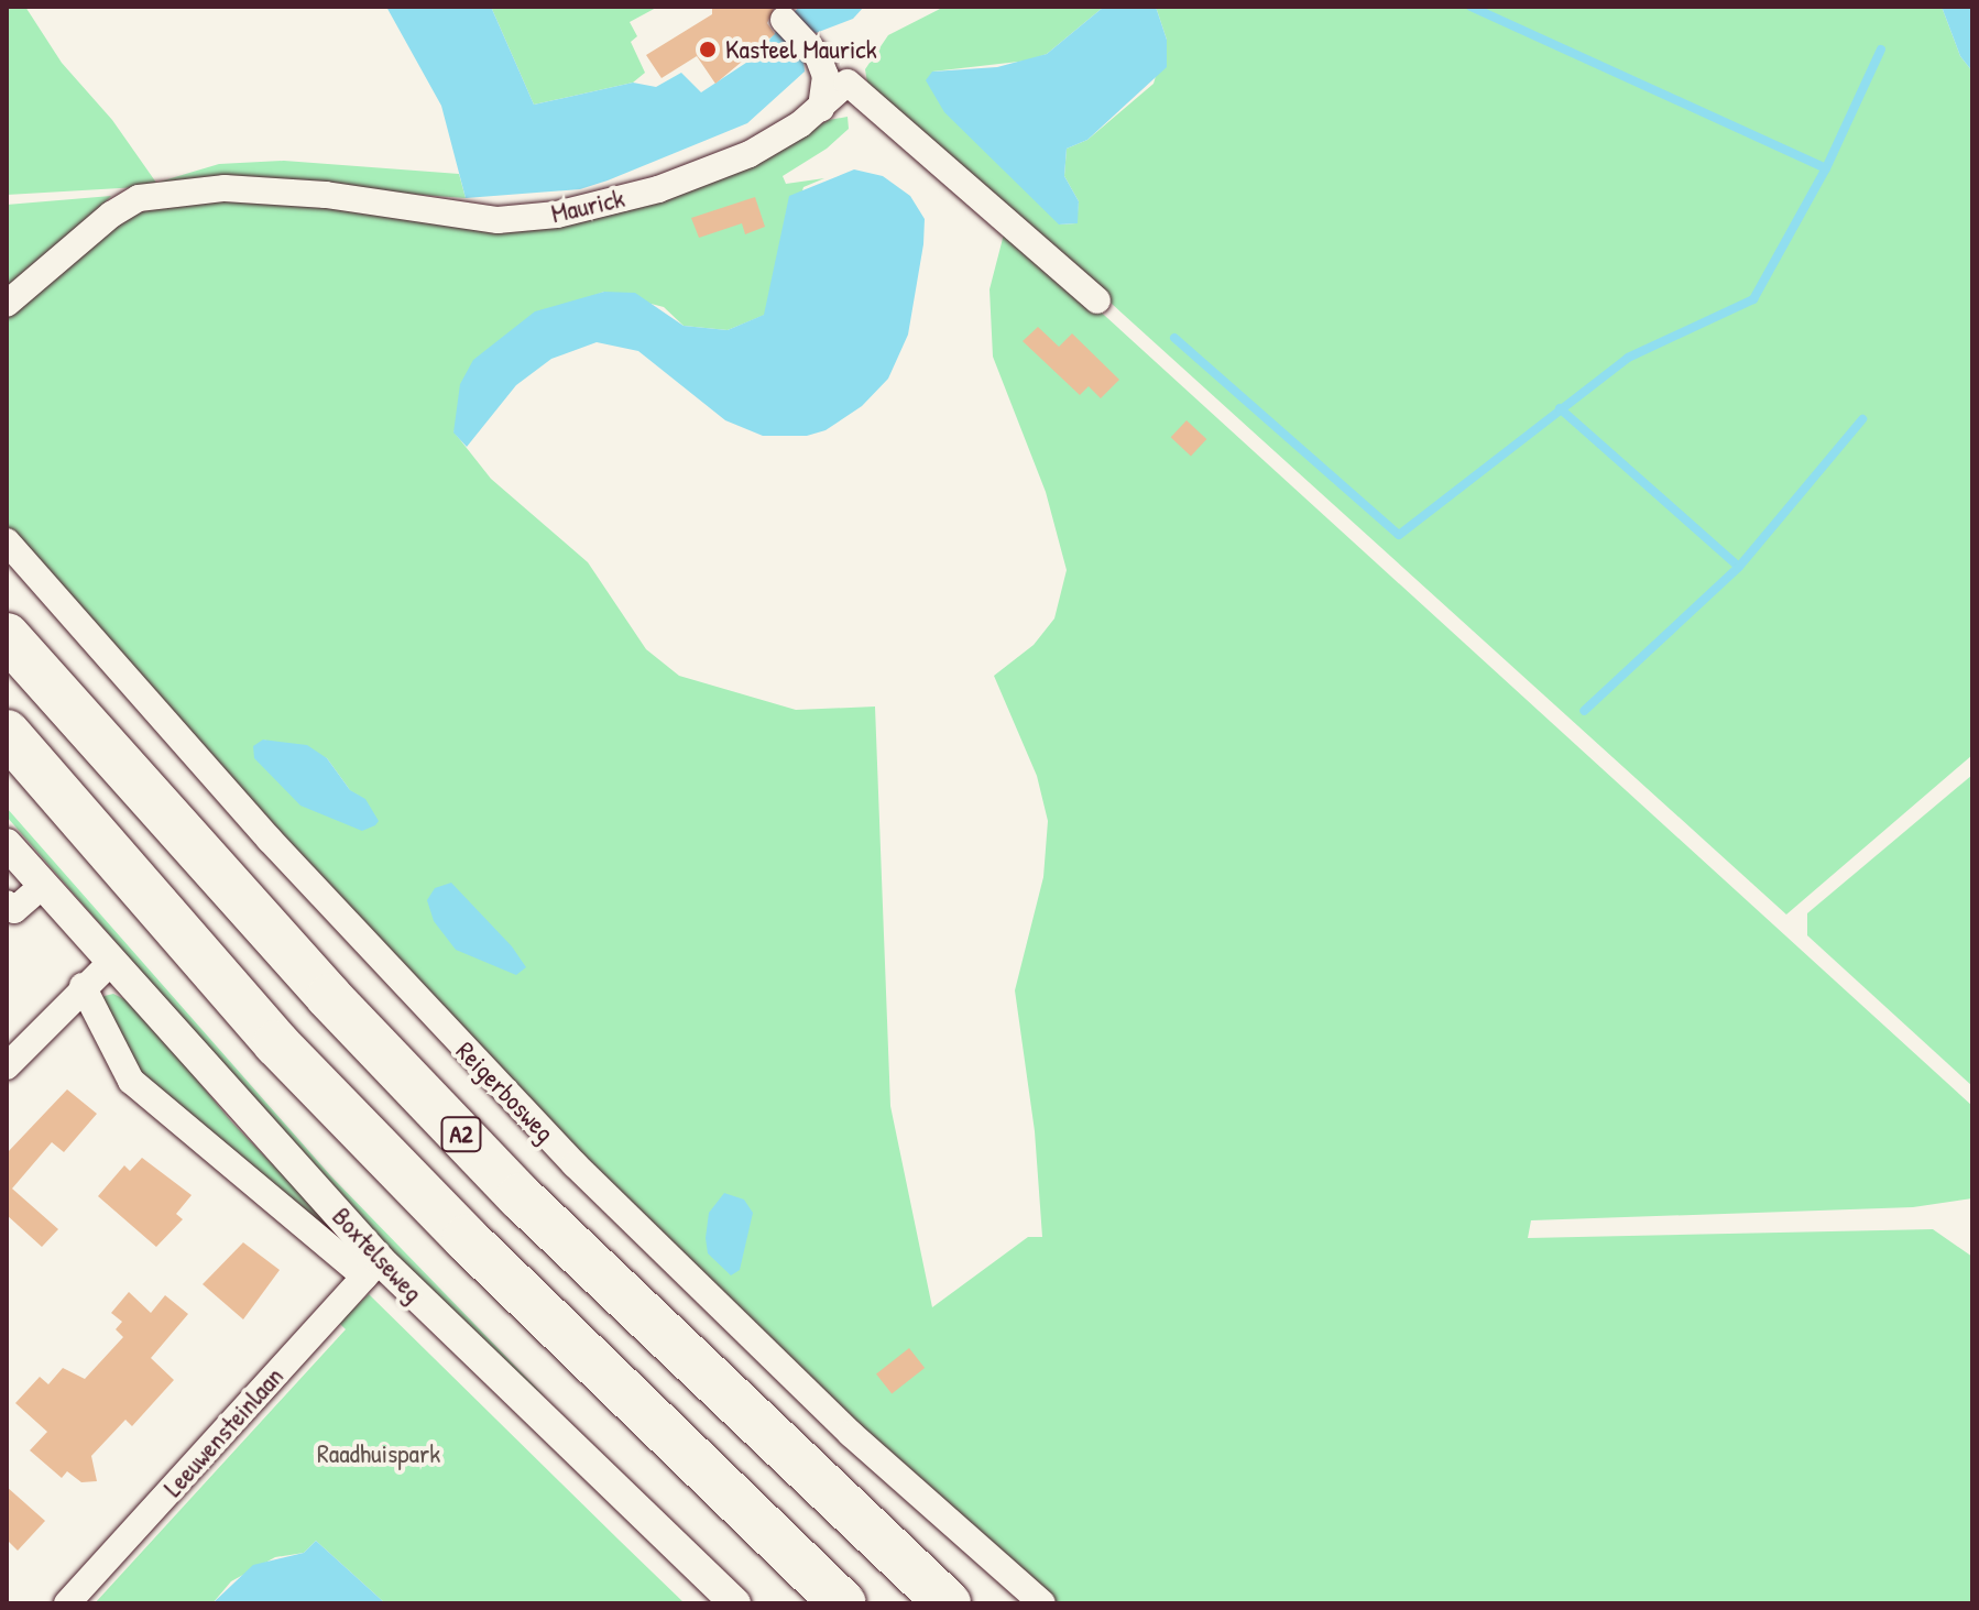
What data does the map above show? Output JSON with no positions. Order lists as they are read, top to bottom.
{
  "streets": {
    "highway": ["A2"],
    "street": [
      "Maurick",
      "Reigerbosweg",
      "Boxtelseweg",
      "Leeuwensteinlaan"
    ]
  },
  "crossings": [
    ["Boxtelseweg", "Leeuwensteinlaan"]
  ],
  "parks": ["Raadhuispark"],
  "places": ["Kasteel Maurick"]
}
